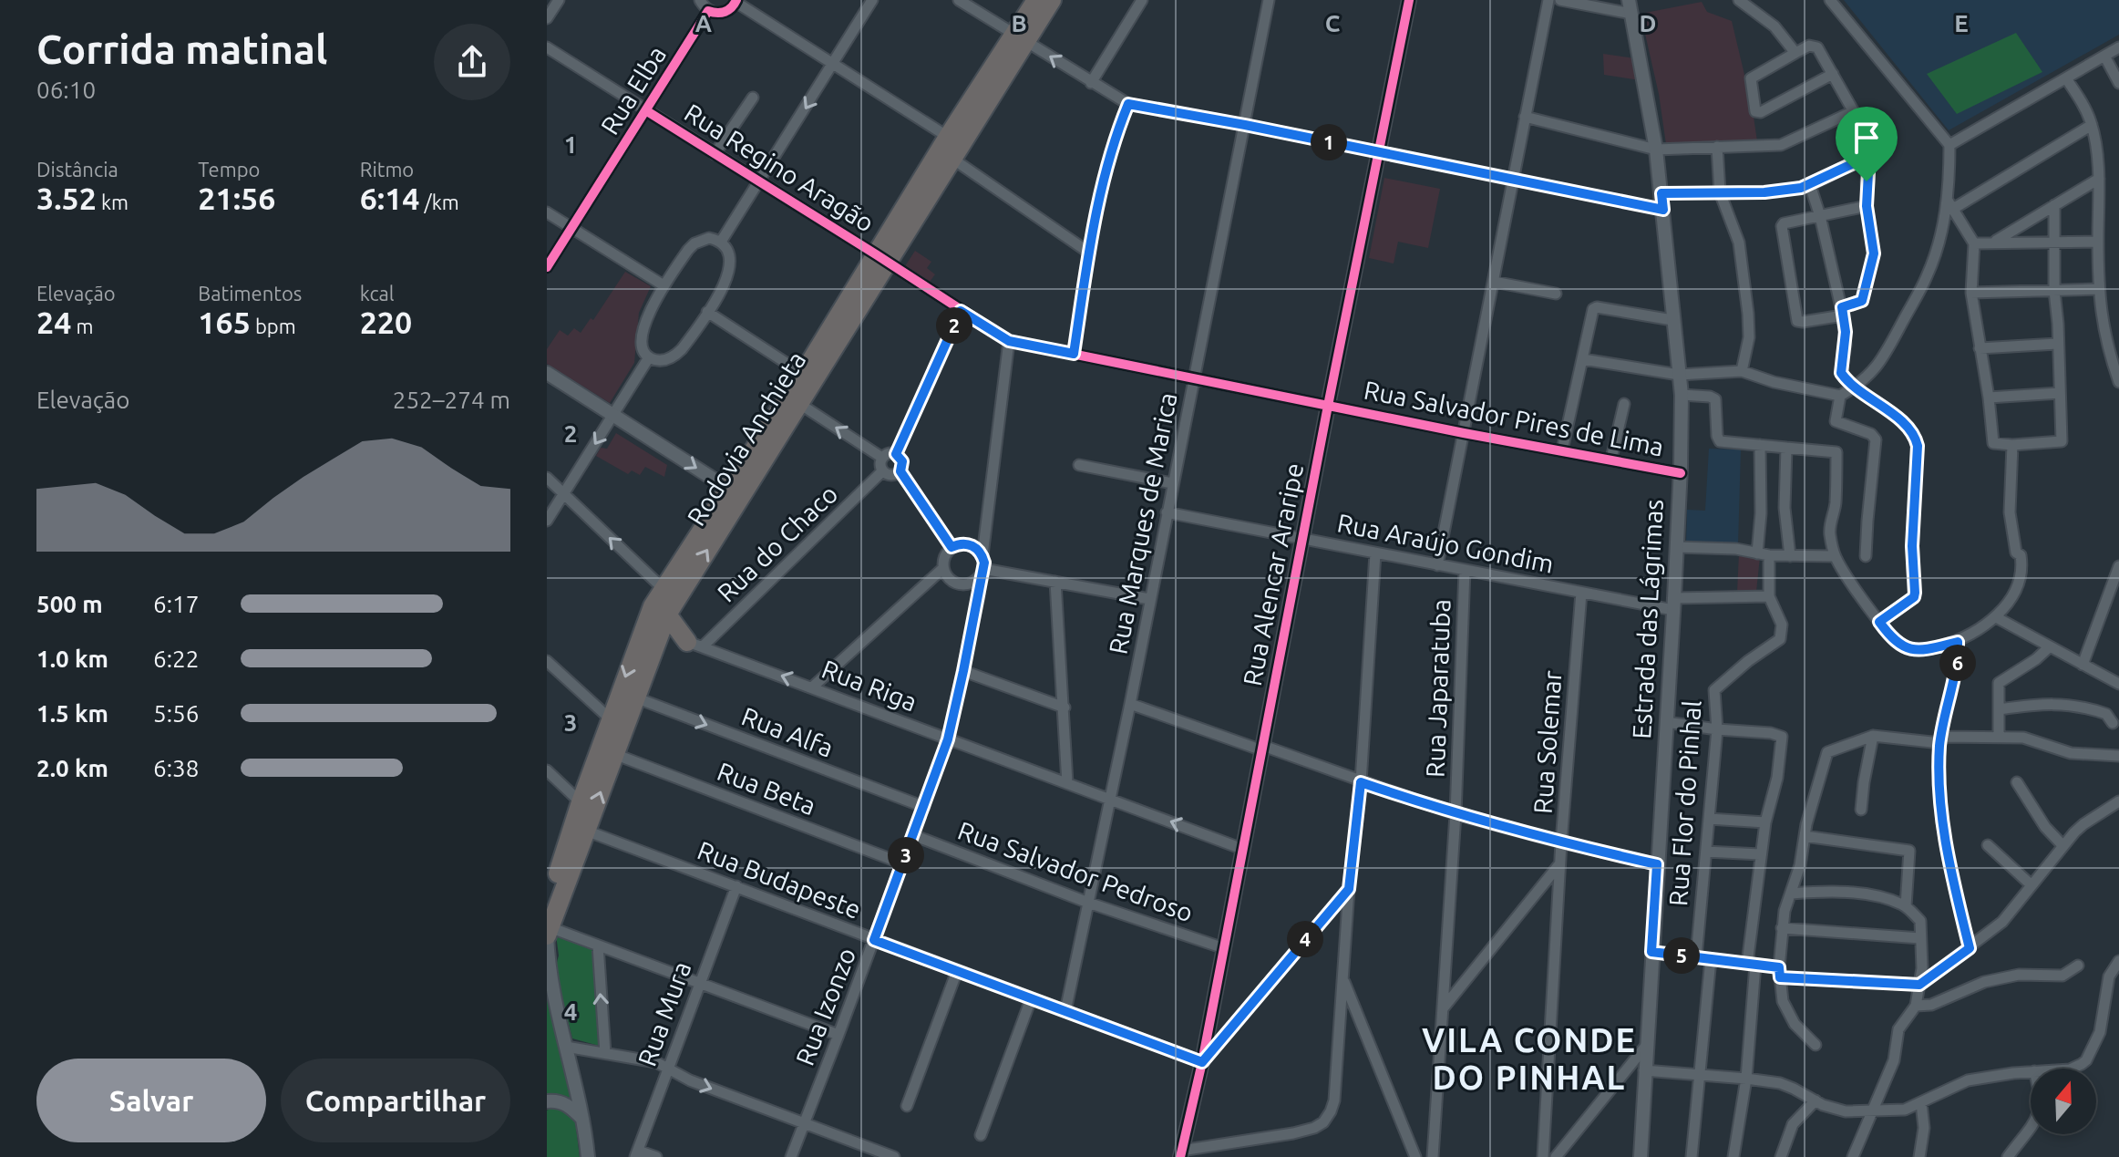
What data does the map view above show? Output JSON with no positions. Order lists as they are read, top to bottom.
{
  "streets": {
    "highway": ["Rodovia Anchieta"],
    "main road": ["Rua Alencar Araripe", "Estrada das Lágrimas"],
    "street": [
      "Rua Elba",
      "Rua Regino Aragão",
      "Rua Salvador Pires de Lima",
      "Rua Marques de Marica",
      "Rua do Chaco",
      "Rua Araújo Gondim",
      "Rua Riga",
      "Rua Japaratuba",
      "Rua Alfa",
      "Rua Solemar",
      "Rua Beta",
      "Rua Flor do Pinhal",
      "Rua Salvador Pedroso",
      "Rua Budapeste",
      "Rua Izonzo",
      "Rua Mura"
    ]
  },
  "crossings": [
    ["Rua Elba", "Rua Regino Aragão"],
    ["Rua Regino Aragão", "Rua Salvador Pires de Lima"],
    ["Rua Regino Aragão", "Rodovia Anchieta"],
    ["Rua Salvador Pires de Lima", "Rodovia Anchieta"],
    ["Rua Salvador Pires de Lima", "Rua Marques de Marica"],
    ["Rua Salvador Pires de Lima", "Rua Alencar Araripe"],
    ["Rua Salvador Pires de Lima", "Estrada das Lágrimas"],
    ["Rodovia Anchieta", "Rua Alfa"],
    ["Rodovia Anchieta", "Rua Beta"],
    ["Rodovia Anchieta", "Rua Budapeste"],
    ["Rua Marques de Marica", "Rua Araújo Gondim"],
    ["Rua Marques de Marica", "Rua Riga"],
    ["Rua Marques de Marica", "Rua Salvador Pedroso"],
    ["Rua Marques de Marica", "Rua Budapeste"],
    ["Rua do Chaco", "Rua Riga"],
    ["Rua Araújo Gondim", "Rua Alencar Araripe"],
    ["Rua Araújo Gondim", "Estrada das Lágrimas"],
    ["Rua Araújo Gondim", "Rua Japaratuba"],
    ["Rua Araújo Gondim", "Rua Solemar"],
    ["Rua Araújo Gondim", "Rua Flor do Pinhal"],
    ["Rua Alencar Araripe", "Rua Riga"],
    ["Rua Alencar Araripe", "Rua Salvador Pedroso"],
    ["Rua Alencar Araripe", "Rua Budapeste"],
    ["Rua Riga", "Rua Izonzo"],
    ["Rua Alfa", "Rua Izonzo"],
    ["Rua Beta", "Rua Izonzo"],
    ["Rua Salvador Pedroso", "Rua Izonzo"],
    ["Rua Budapeste", "Rua Izonzo"],
    ["Rua Budapeste", "Rua Mura"]
  ],
  "one_way": ["Rua Riga", "Rua Alfa"],
  "districts": ["VILA CONDE DO PINHAL"],
  "north": "top",
  "page": {
    "heading": ["Corrida matinal", "06:10"],
    "stats": [
      ["Distância", "3.52 km"],
      ["Tempo", "21:56"],
      ["Ritmo", "6:14 /km"],
      ["Elevação", "24 m"],
      ["Batimentos", "165 bpm"],
      ["kcal", "220"]
    ],
    "pins": [
      "1",
      "2",
      "6",
      "3",
      "4",
      "5"
    ],
    "chart": ["Elevação", "252–274 m"],
    "list": [
      {
        "name": "500 m",
        "note": "6:17"
      },
      {
        "name": "1.0 km",
        "note": "6:22"
      },
      {
        "name": "1.5 km",
        "note": "5:56"
      },
      {
        "name": "2.0 km",
        "note": "6:38"
      }
    ],
    "buttons": ["Salvar", "Compartilhar"]
  },
  "grid": {
    "columns": [
      "A",
      "B",
      "C",
      "D",
      "E"
    ],
    "rows": [
      "1",
      "2",
      "3",
      "4"
    ]
  }
}
